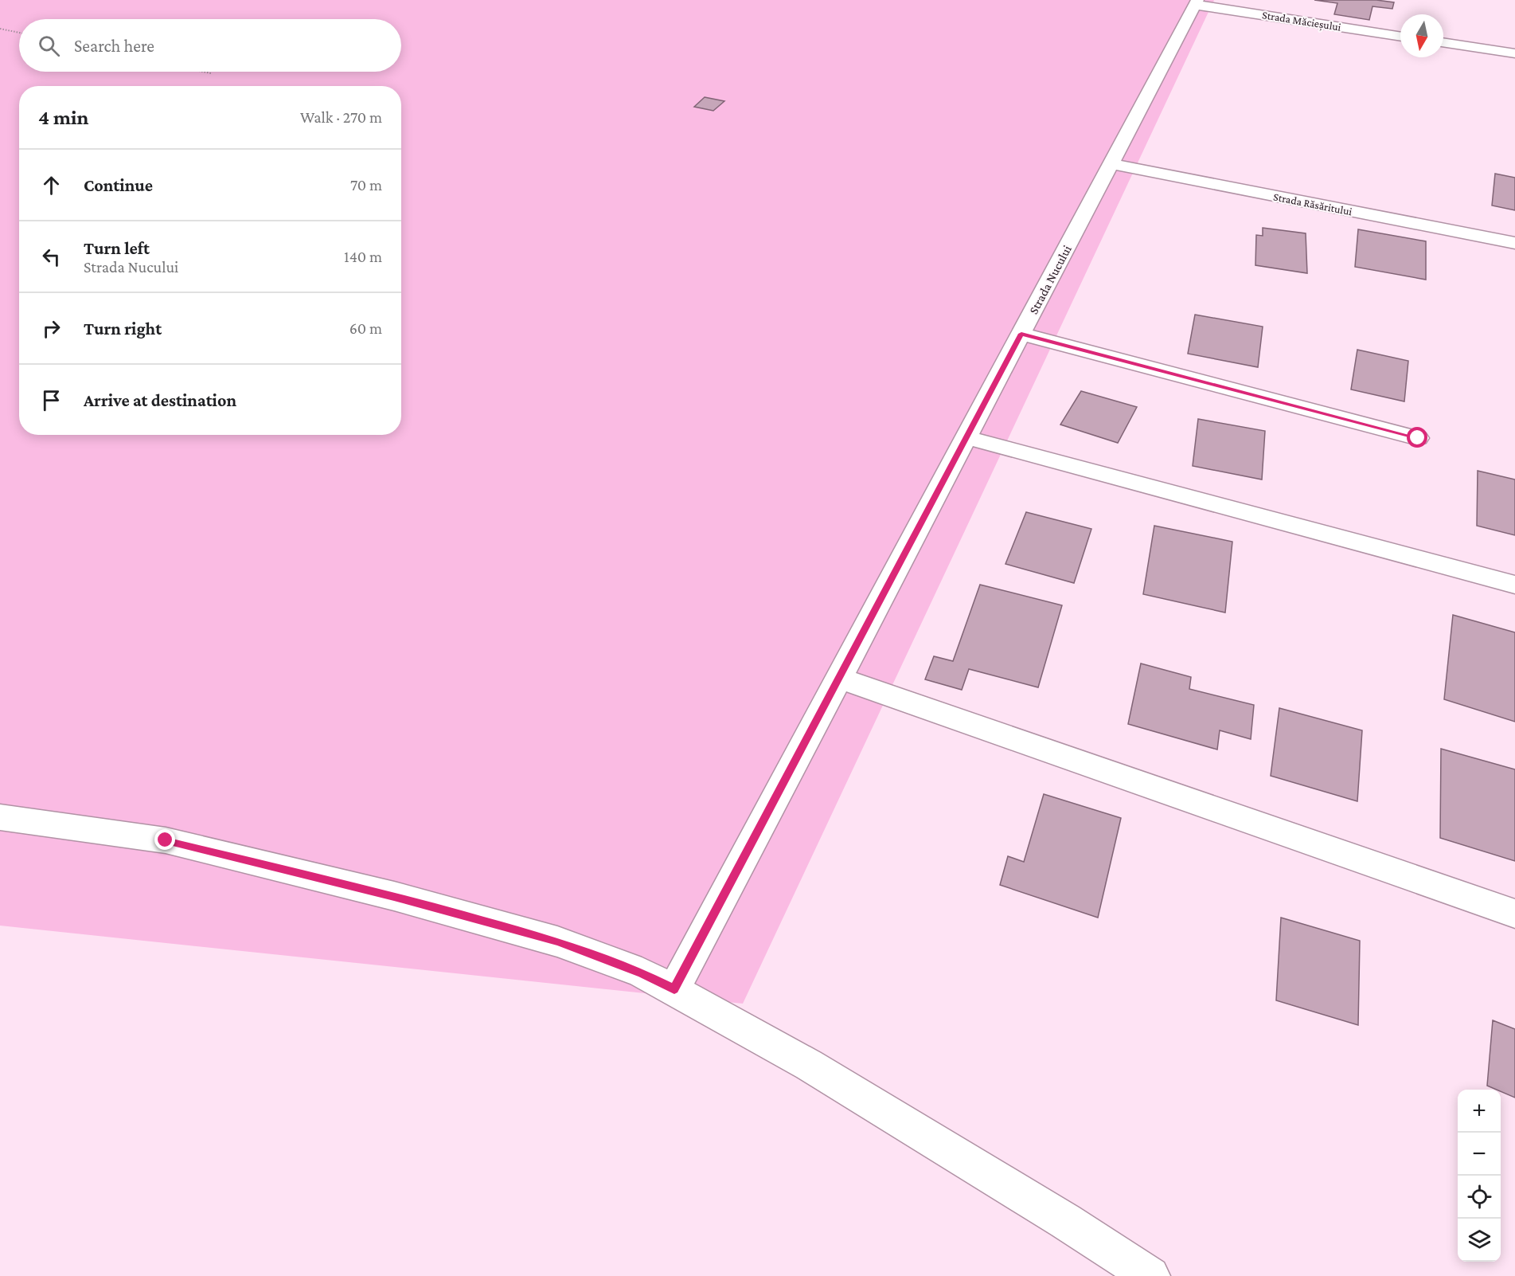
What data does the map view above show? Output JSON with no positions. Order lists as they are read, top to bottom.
{
  "streets": {
    "street": ["Strada Măcieșului", "Strada Răsăritului", "Strada Nucului"]
  },
  "crossings": [
    ["Strada Măcieșului", "Strada Nucului"],
    ["Strada Răsăritului", "Strada Nucului"]
  ],
  "north": "bottom",
  "page": {
    "search": "Search here",
    "heading": ["4 min", "Walk · 270 m"],
    "list": [
      ["Continue", "70 m"],
      ["Turn left", "Strada Nucului", "140 m"],
      ["Turn right", "60 m"],
      "Arrive at destination"
    ],
    "map_buttons": ["+", "−"]
  }
}
